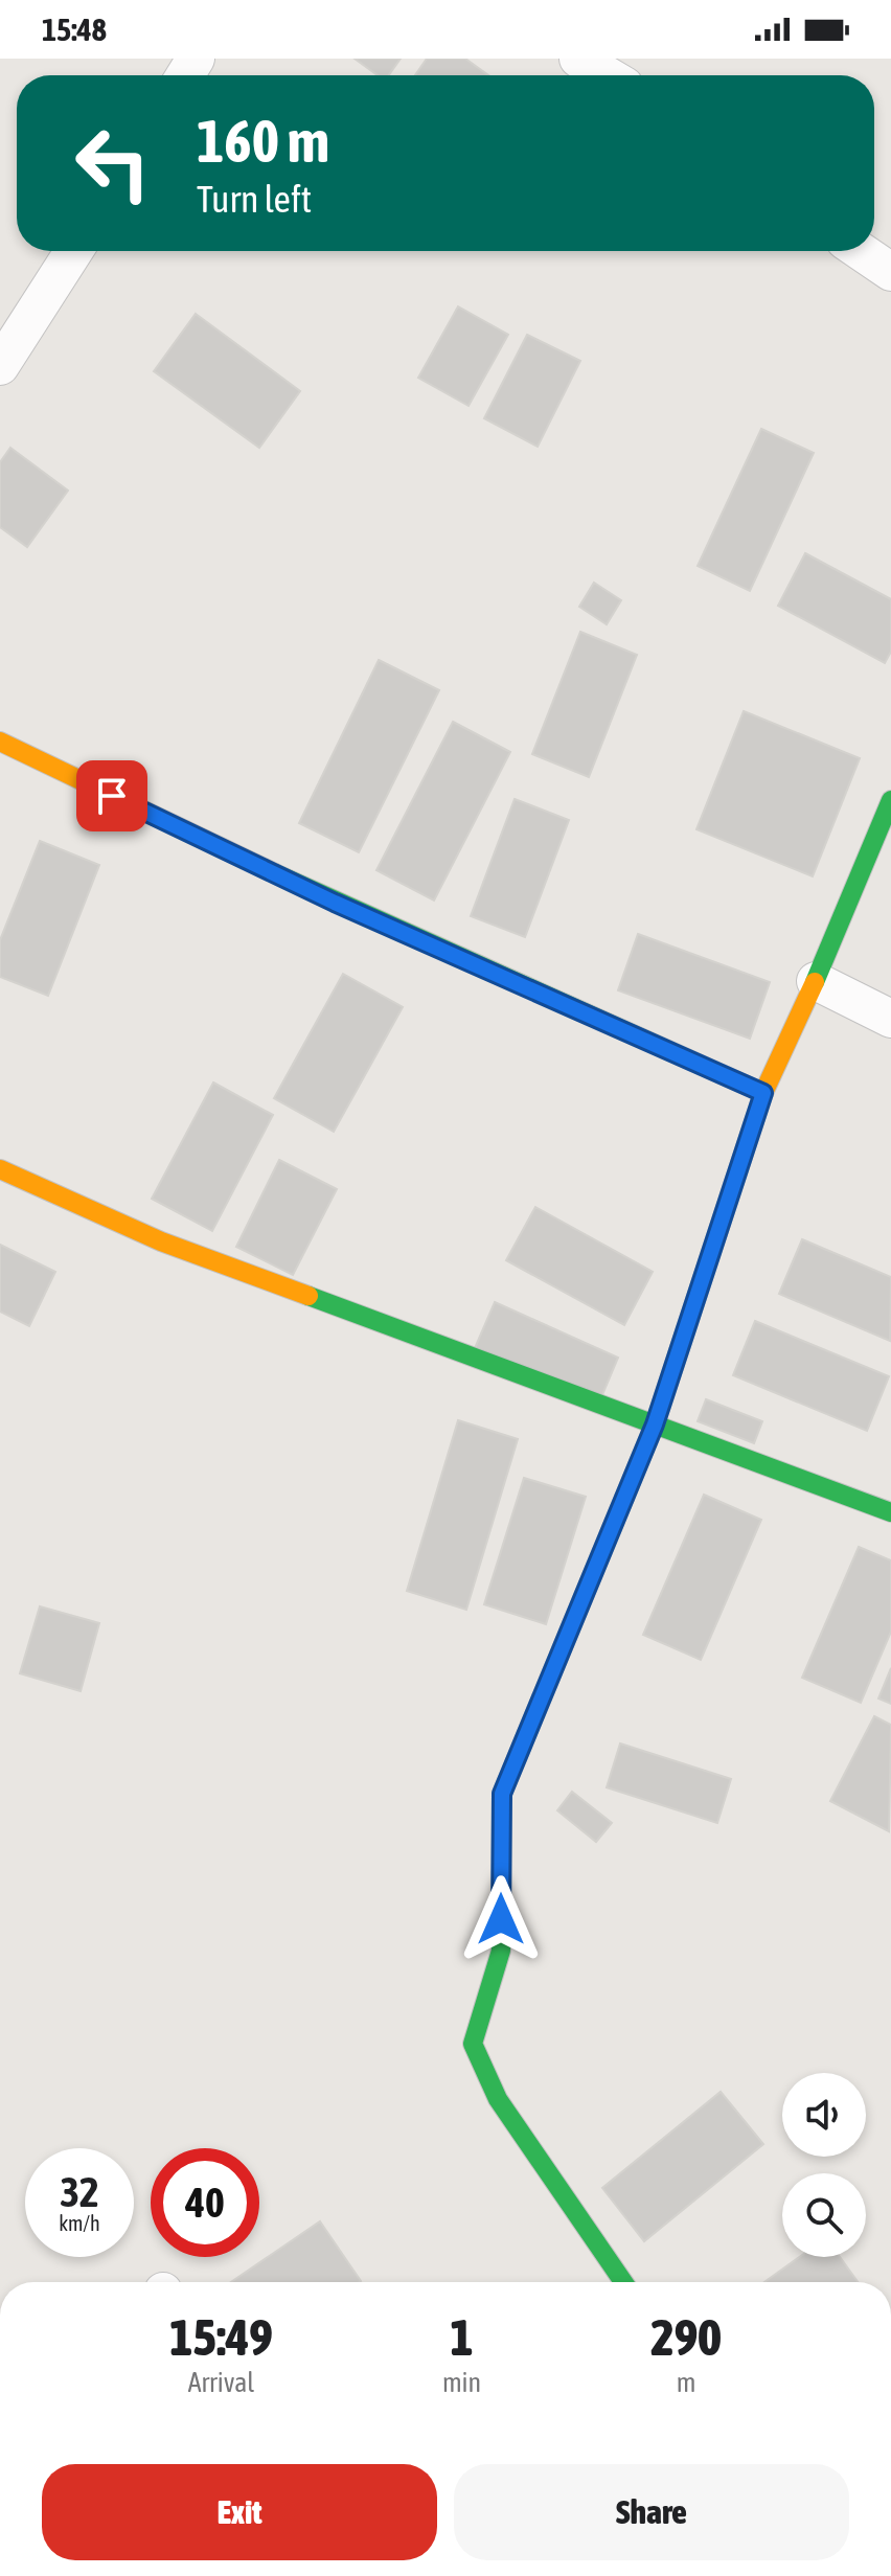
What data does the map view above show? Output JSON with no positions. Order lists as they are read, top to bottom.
{
  "page": {
    "status": "15:48",
    "turn": ["160 m", "Turn left"],
    "speed": "32 km/h",
    "limit": "40",
    "eta": [
      "15:49",
      "Arrival",
      "1",
      "min",
      "290",
      "m"
    ],
    "buttons": ["Exit", "Share"]
  }
}
